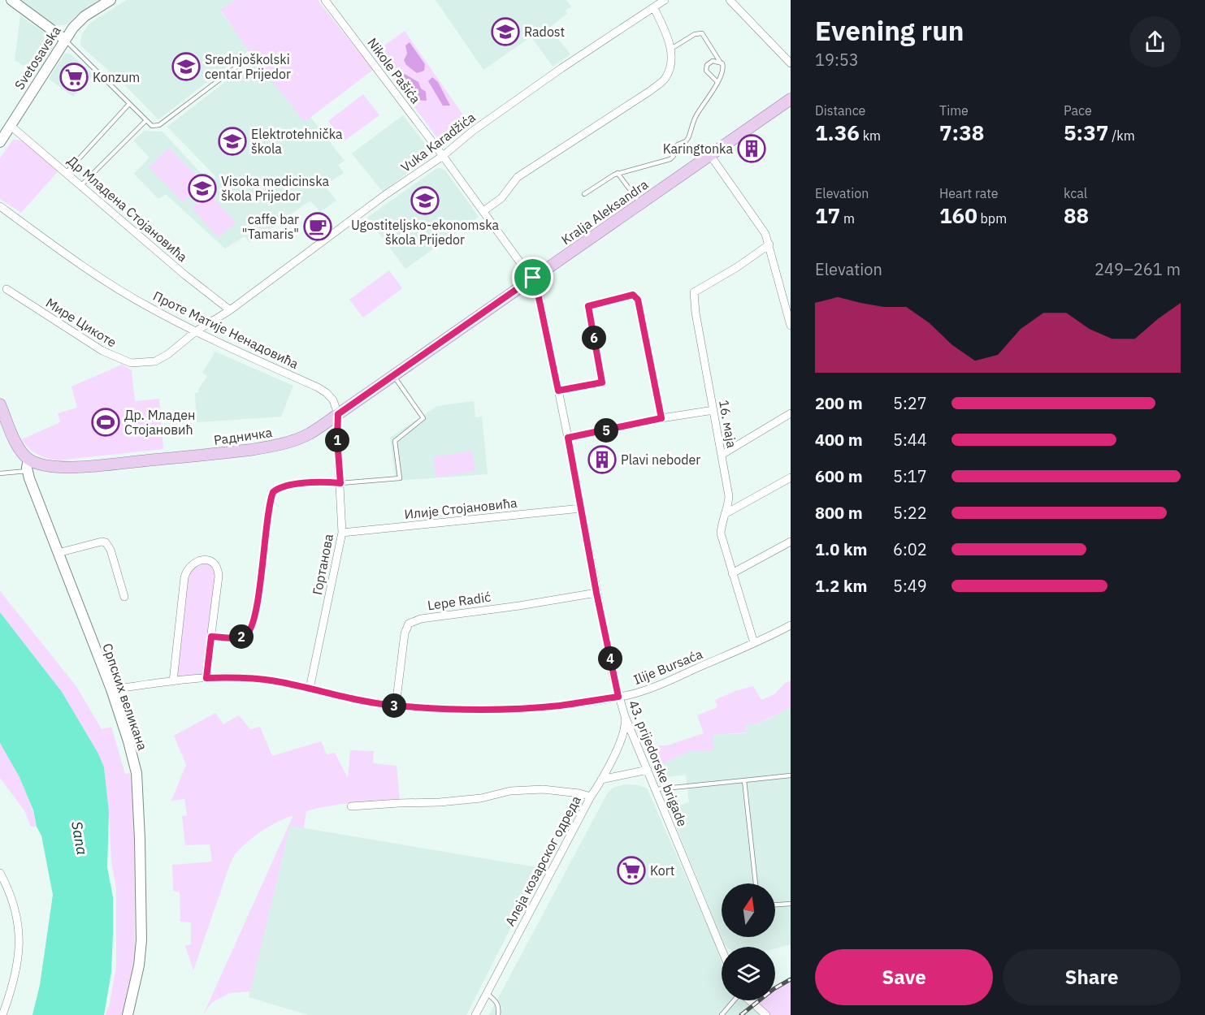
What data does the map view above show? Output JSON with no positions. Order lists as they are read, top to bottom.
{
  "streets": {
    "main road": [
      "Svetosavska",
      "Kralja Aleksandra",
      "Радничка",
      "Српских великана"
    ],
    "street": [
      "Nikole Pašića",
      "Vuka Karadžića",
      "Др Младена Стојановића",
      "Мире Цикоте",
      "Проте Матије Ненадовића",
      "16. маја",
      "Илије Стојановића",
      "Гортанова",
      "Lepe Radić",
      "Ilije Bursaća",
      "43. prijedorske brigade",
      "Алеја козарског одреда"
    ]
  },
  "crossings": [
    ["Svetosavska", "Др Младена Стојановића"],
    ["Nikole Pašića", "Vuka Karadžića"],
    ["Nikole Pašića", "43. prijedorske brigade"],
    ["Vuka Karadžića", "Др Младена Стојановића"],
    ["Vuka Karadžića", "Мире Цикоте"],
    ["Vuka Karadžića", "Проте Матије Ненадовића"],
    ["Vuka Karadžića", "43. prijedorske brigade"],
    ["Kralja Aleksandra", "Проте Матије Ненадовића"],
    ["Kralja Aleksandra", "Радничка"],
    ["Kralja Aleksandra", "Гортанова"],
    ["Kralja Aleksandra", "43. prijedorske brigade"],
    ["Мире Цикоте", "Проте Матије Ненадовића"],
    ["Проте Матије Ненадовића", "Радничка"],
    ["Проте Матије Ненадовића", "Гортанова"],
    ["16. маја", "Ilije Bursaća"],
    ["Радничка", "Гортанова"],
    ["Радничка", "Српских великана"],
    ["Илије Стојановића", "Гортанова"],
    ["Илије Стојановића", "43. prijedorske brigade"],
    ["Гортанова", "Ilije Bursaća"],
    ["Lepe Radić", "Ilije Bursaća"],
    ["Lepe Radić", "43. prijedorske brigade"],
    ["Ilije Bursaća", "Српских великана"],
    ["Ilije Bursaća", "43. prijedorske brigade"],
    ["43. prijedorske brigade", "Алеја козарског одреда"]
  ],
  "water": ["Sana"],
  "places": {
    "school or university": [
      "Radost",
      "Srednjoškolski centar Prijedor",
      "Elektrotehnička škola",
      "Visoka medicinska škola Prijedor",
      "Ugostiteljsko-ekonomska škola Prijedor"
    ],
    "supermarket": ["Konzum", "Kort"],
    "building": ["Karingtonka", "Plavi neboder"],
    "cafe": ["caffe bar \"Tamaris\""],
    "sports": ["Др. Младен Стојановић"]
  },
  "north": "top",
  "page": {
    "heading": ["Evening run", "19:53"],
    "stats": [
      ["Distance", "1.36 km"],
      ["Time", "7:38"],
      ["Pace", "5:37 /km"],
      ["Elevation", "17 m"],
      ["Heart rate", "160 bpm"],
      ["kcal", "88"]
    ],
    "chart": ["Elevation", "249–261 m"],
    "pins": [
      "6",
      "5",
      "1",
      "2",
      "4",
      "3"
    ],
    "list": [
      {
        "name": "200 m",
        "note": "5:27"
      },
      {
        "name": "400 m",
        "note": "5:44"
      },
      {
        "name": "600 m",
        "note": "5:17"
      },
      {
        "name": "800 m",
        "note": "5:22"
      },
      {
        "name": "1.0 km",
        "note": "6:02"
      },
      {
        "name": "1.2 km",
        "note": "5:49"
      }
    ],
    "buttons": ["Save", "Share"]
  }
}
